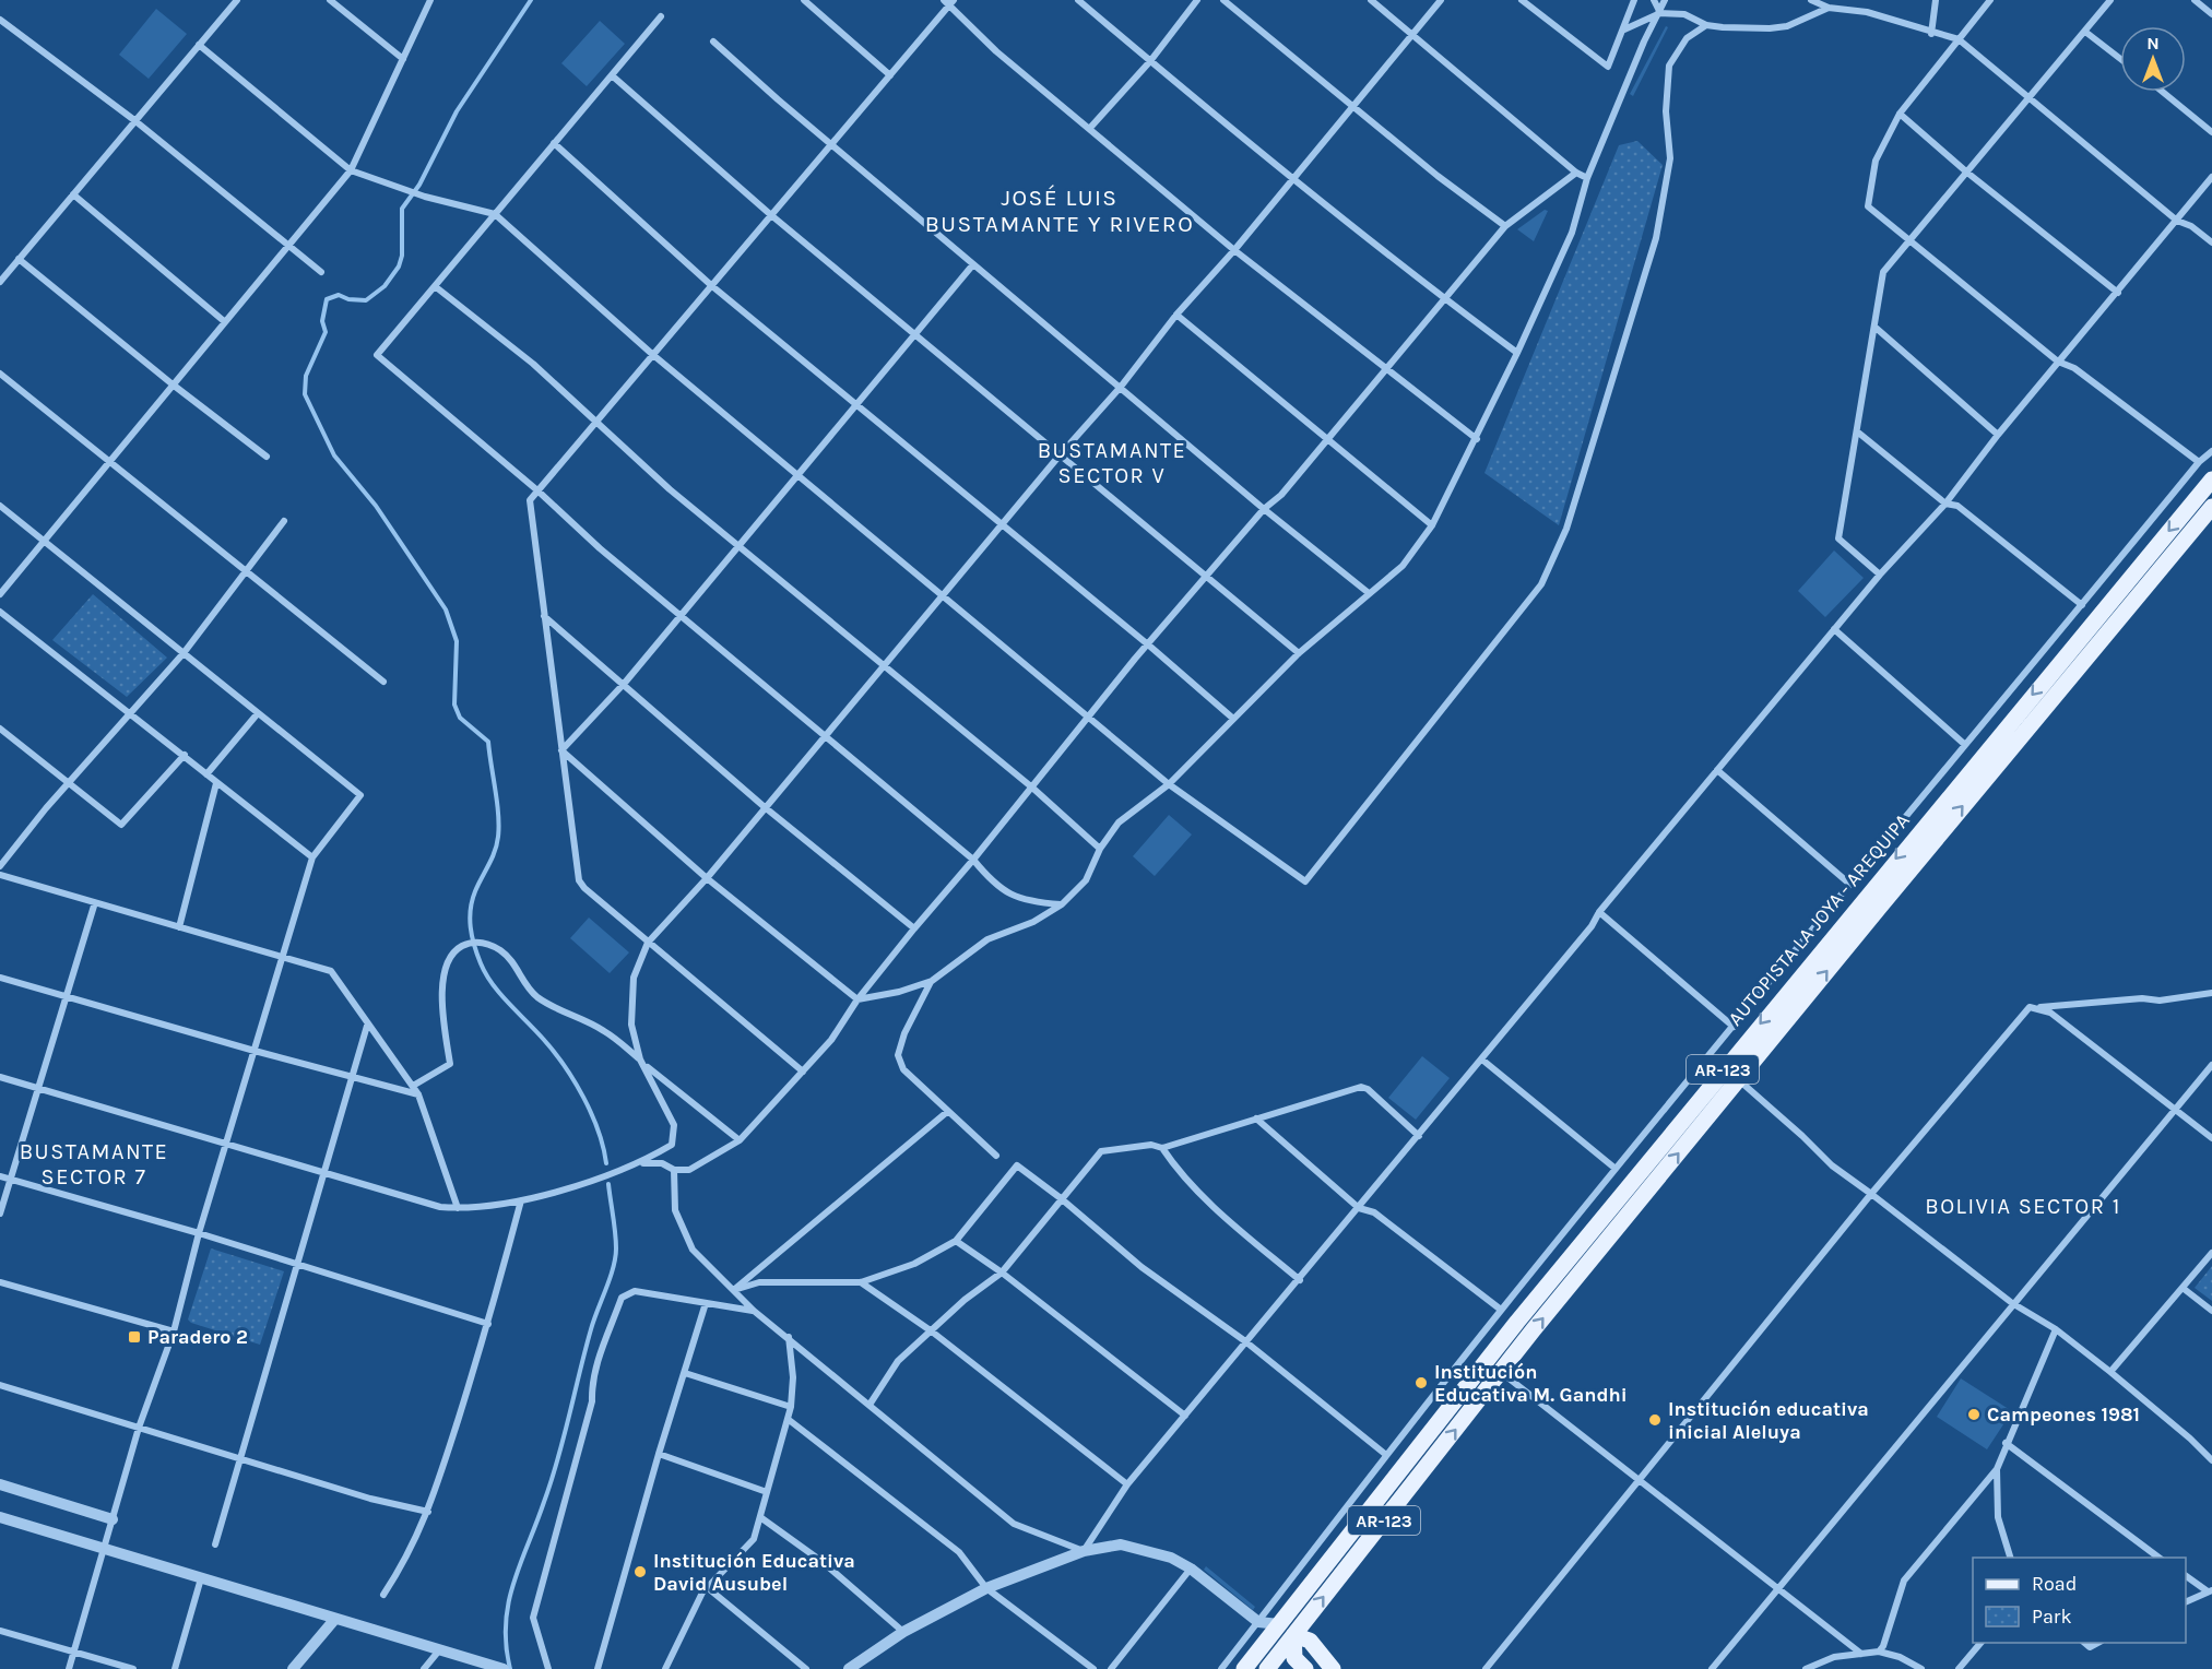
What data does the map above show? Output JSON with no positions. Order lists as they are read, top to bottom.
{
  "streets": {
    "main road": ["AUTOPISTA LA JOYA - AREQUIPA", "AR-123"]
  },
  "districts": [
    "JOSÉ LUIS BUSTAMANTE Y RIVERO",
    "BUSTAMANTE SECTOR V",
    "BUSTAMANTE SECTOR 7",
    "BOLIVIA SECTOR 1"
  ],
  "places": {
    "transit": ["Paradero 2"],
    "other": [
      "Institución Educativa M. Gandhi",
      "Campeones 1981",
      "Institución educativa inicial Aleluya",
      "Institución Educativa David Ausubel"
    ]
  },
  "legend": ["Road", "Park"],
  "north": "top"
}
